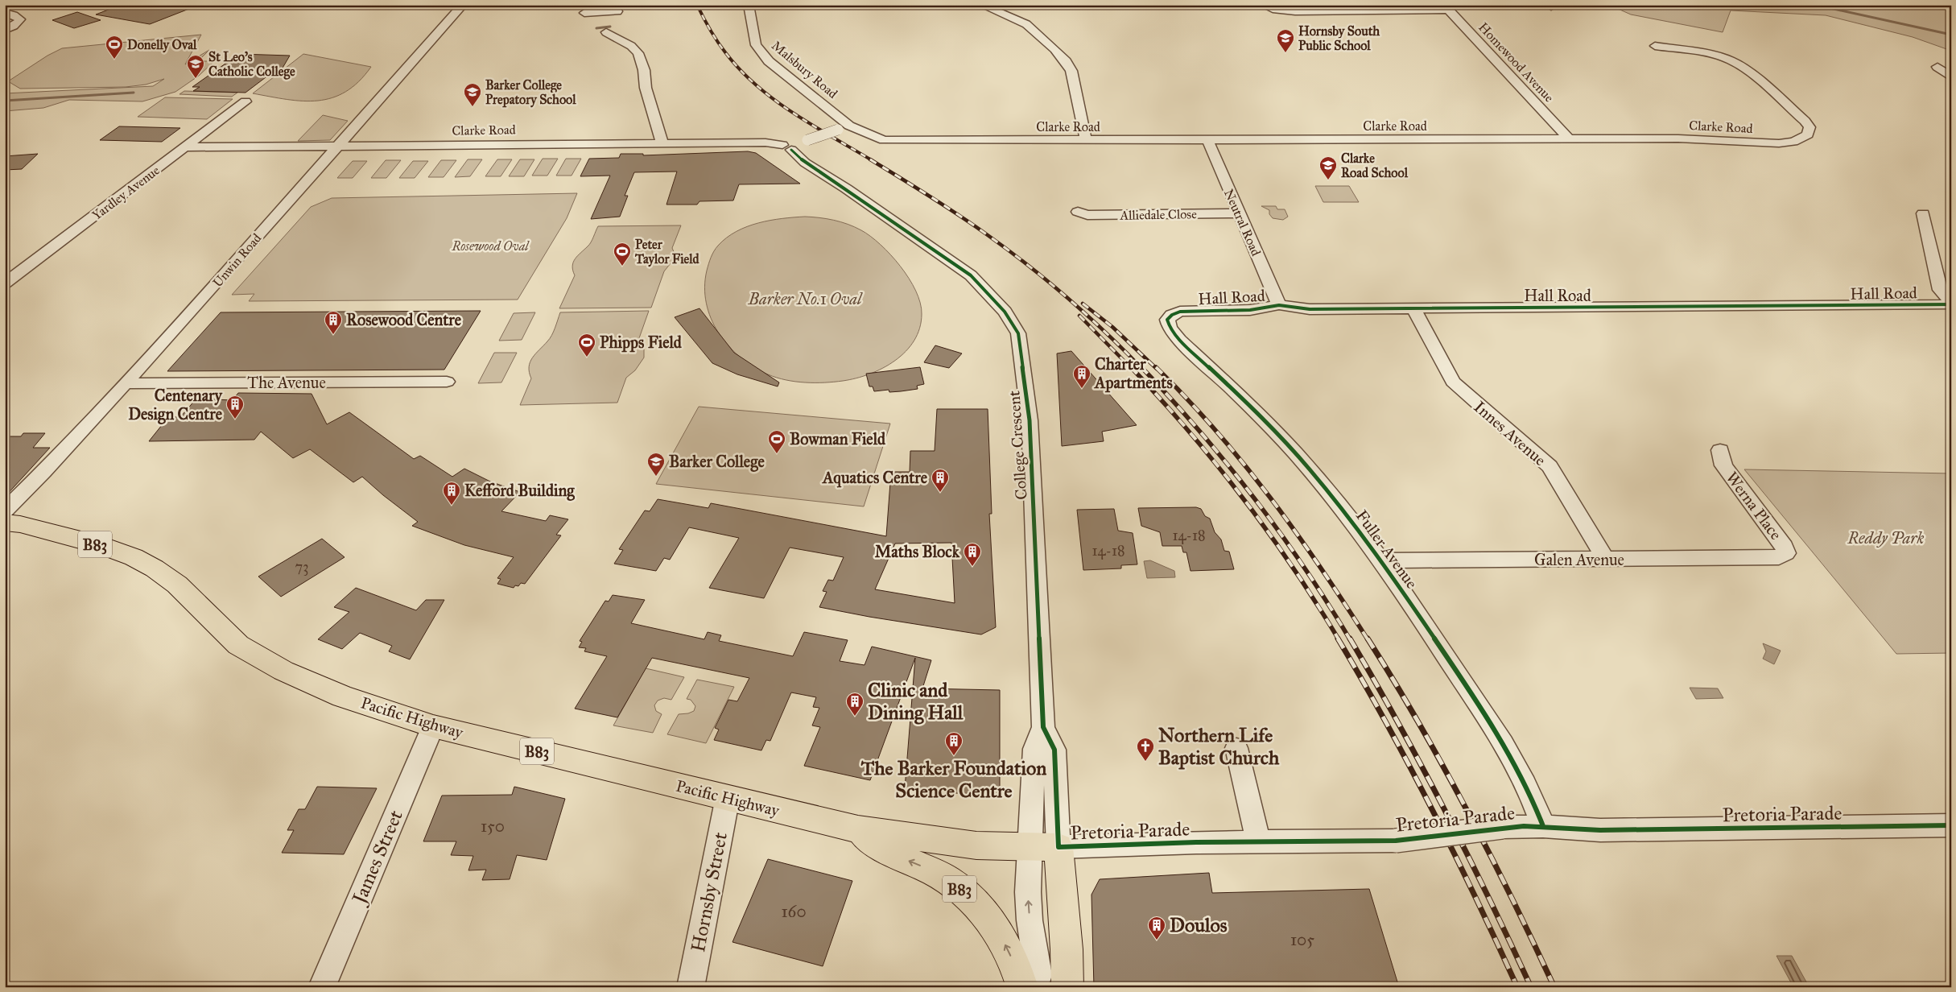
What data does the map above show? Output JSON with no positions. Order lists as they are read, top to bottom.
{
  "streets": {
    "main road": ["B83", "Pacific Highway"],
    "street": [
      "Homewood Avenue",
      "Malsbury Road",
      "Clarke Road",
      "Yardley Avenue",
      "Alliedale Close",
      "Neutral Road",
      "Unwin Road",
      "Hall Road",
      "The Avenue",
      "Innes Avenue",
      "College Crescent",
      "Werna Place",
      "Fuller Avenue",
      "Galen Avenue",
      "Pretoria Parade",
      "James Street",
      "Hornsby Street"
    ]
  },
  "crossings": [
    ["Homewood Avenue", "Clarke Road"],
    ["Malsbury Road", "Clarke Road"],
    ["Clarke Road", "Yardley Avenue"],
    ["Clarke Road", "Neutral Road"],
    ["Clarke Road", "Unwin Road"],
    ["Clarke Road", "College Crescent"],
    ["Alliedale Close", "Neutral Road"],
    ["Neutral Road", "Hall Road"],
    ["Unwin Road", "The Avenue"],
    ["Hall Road", "Innes Avenue"],
    ["Hall Road", "Fuller Avenue"],
    ["Innes Avenue", "Galen Avenue"],
    ["College Crescent", "Pacific Highway"],
    ["College Crescent", "Pretoria Parade"],
    ["Werna Place", "Galen Avenue"],
    ["Fuller Avenue", "Galen Avenue"],
    ["Fuller Avenue", "Pretoria Parade"],
    ["Pacific Highway", "Pretoria Parade"],
    ["Pacific Highway", "James Street"],
    ["Pacific Highway", "Hornsby Street"]
  ],
  "parks": ["Rosewood Oval", "Barker No.1 Oval", "Reddy Park"],
  "places": {
    "school or university": [
      "Hornsby South Public School",
      "St Leo's Catholic College",
      "Barker College Prepatory School",
      "Clarke Road School",
      "Barker College"
    ],
    "sports": [
      "Donelly Oval",
      "Peter Taylor Field",
      "Phipps Field",
      "Bowman Field"
    ],
    "building": [
      "Rosewood Centre",
      "Charter Apartments",
      "Centenary Design Centre",
      "Aquatics Centre",
      "Kefford Building",
      "Maths Block",
      "Clinic and Dining Hall",
      "The Barker Foundation Science Centre",
      "Doulos"
    ],
    "church": ["Northern Life Baptist Church"]
  },
  "house_numbers": [
    "14-18",
    "14-18",
    "73",
    "150",
    "160",
    "105"
  ]
}
